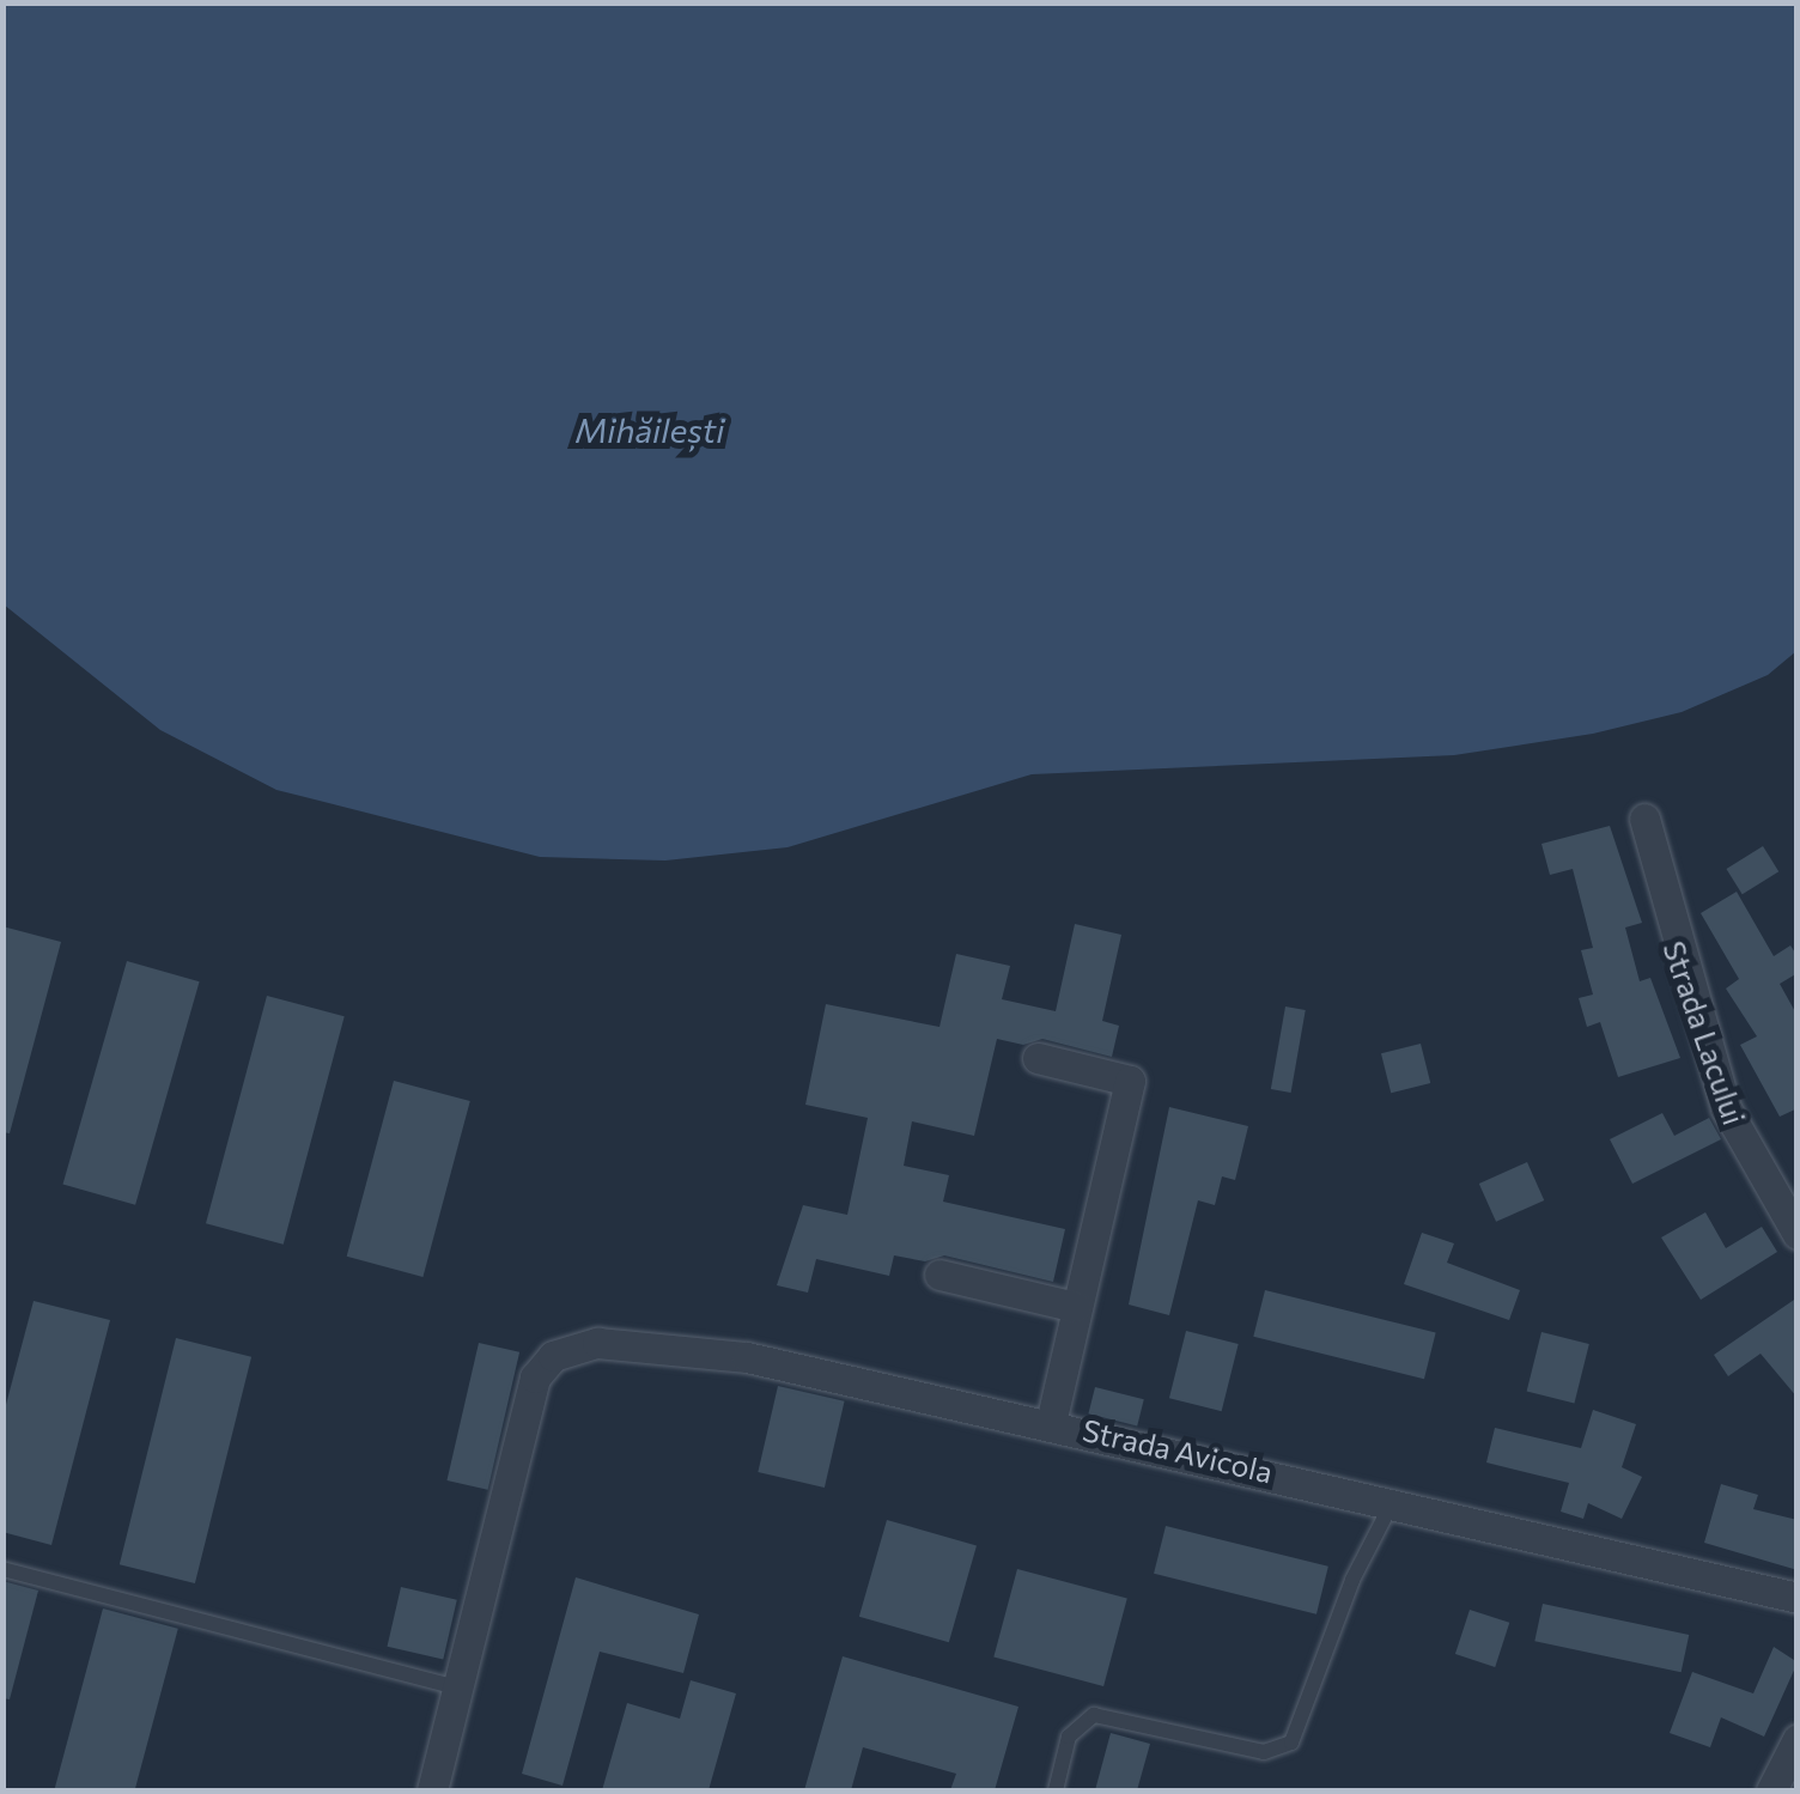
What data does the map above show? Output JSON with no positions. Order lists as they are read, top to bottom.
{
  "streets": {
    "street": ["Strada Lacului", "Strada Avicola"]
  },
  "water": ["Mihăilești"]
}
